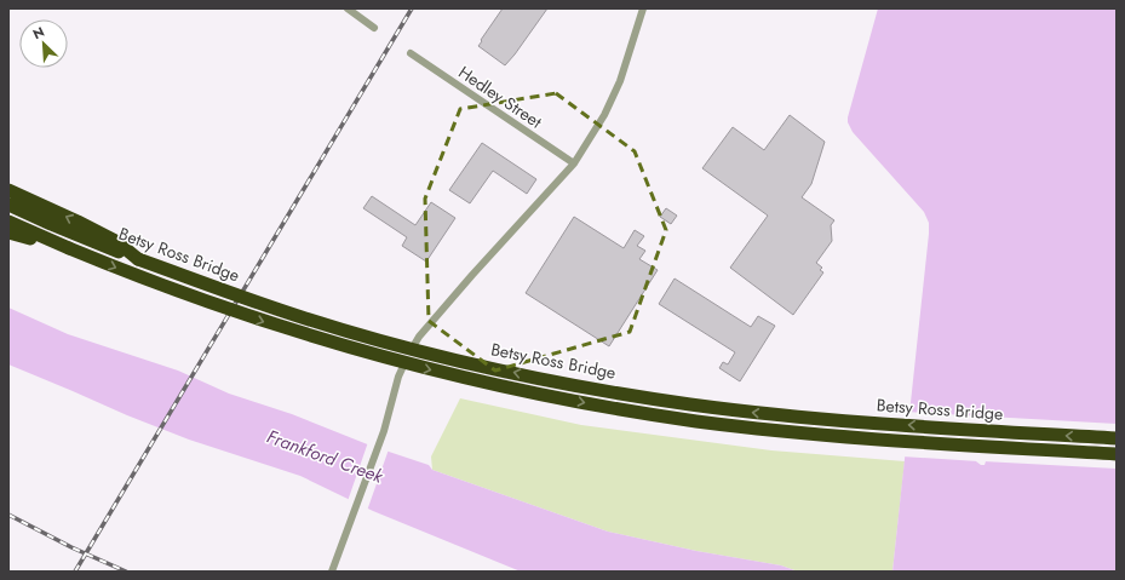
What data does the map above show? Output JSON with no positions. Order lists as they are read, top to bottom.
{
  "streets": {
    "highway": ["Betsy Ross Bridge"],
    "street": ["Hedley Street"]
  },
  "water": ["Frankford Creek"],
  "north": "top left"
}
